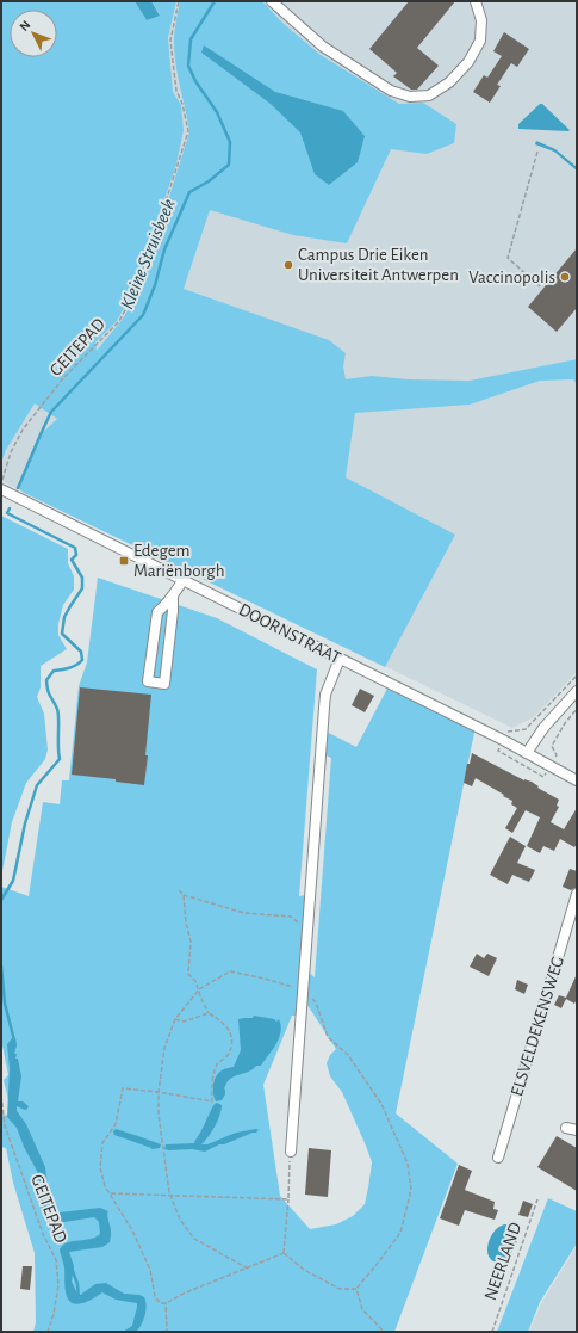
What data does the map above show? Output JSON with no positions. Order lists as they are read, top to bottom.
{
  "streets": {
    "street": ["DOORNSTRAAT", "ELSVELDEKENSWEG"],
    "path": ["GEITEPAD", "NEERLAND"]
  },
  "water": ["Kleine Struisbeek"],
  "places": {
    "other": ["Campus Drie Eiken Universiteit Antwerpen", "Vaccinopolis"],
    "transit": ["Edegem Mariënborgh"]
  },
  "north": "top left"
}
